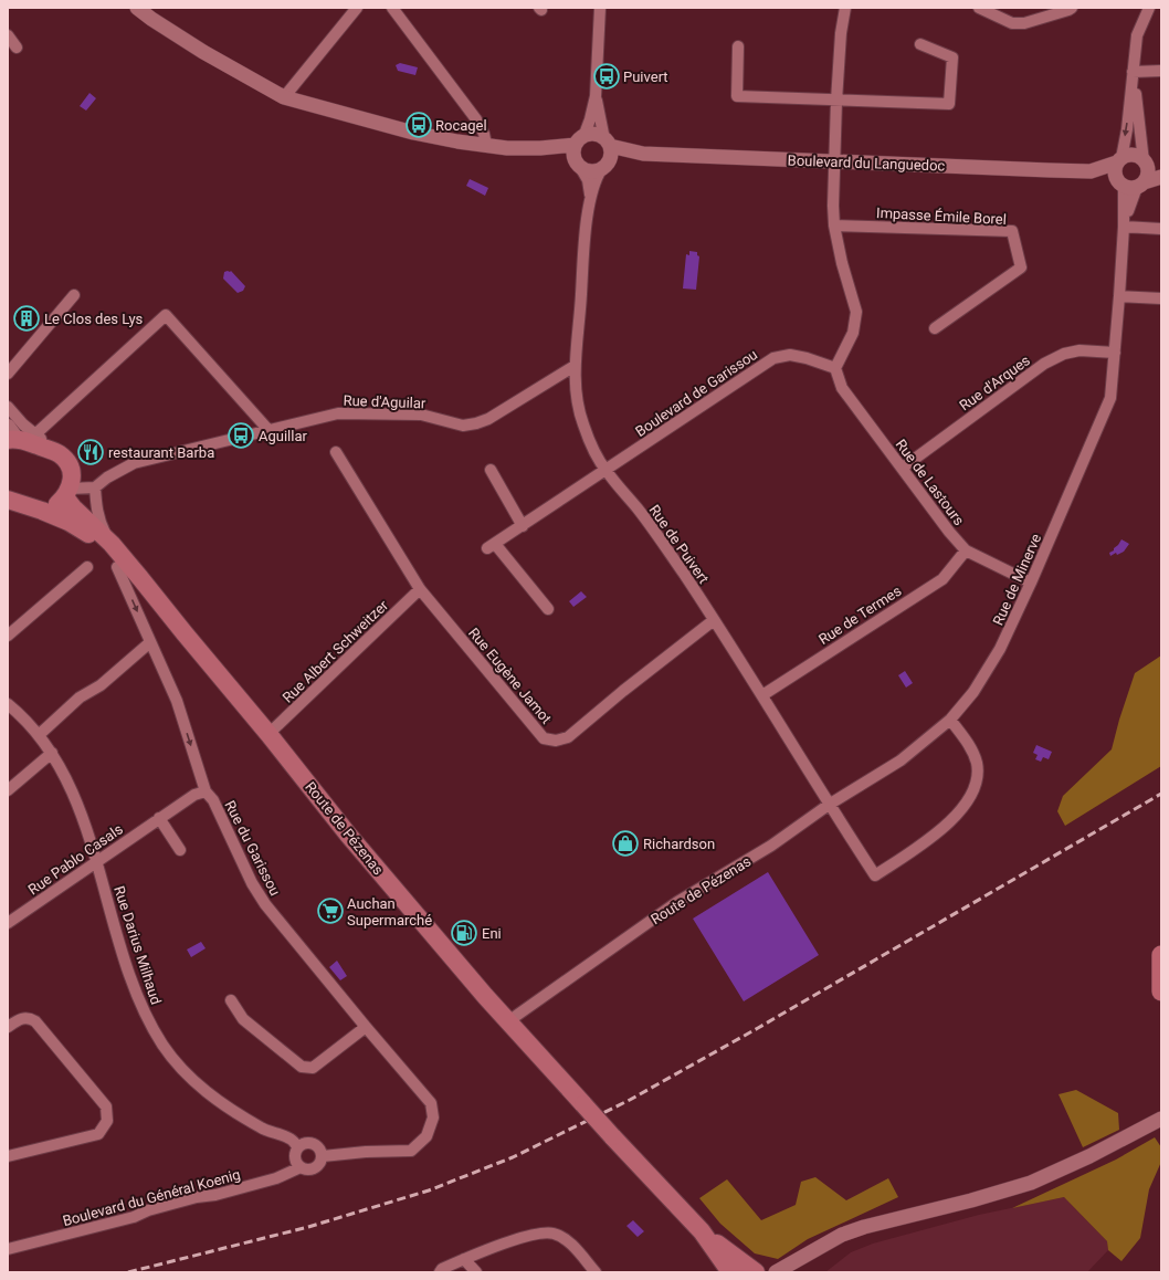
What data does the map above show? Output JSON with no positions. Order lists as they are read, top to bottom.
{
  "streets": {
    "main road": ["Route de Pézenas"],
    "street": [
      "Boulevard du Languedoc",
      "Impasse Émile Borel",
      "Rue d'Arques",
      "Boulevard de Garissou",
      "Rue d'Aguilar",
      "Rue de Lastours",
      "Rue de Puivert",
      "Rue de Minerve",
      "Rue de Termes",
      "Rue Albert Schweitzer",
      "Rue Eugène Jamot",
      "Rue du Garissou",
      "Rue Pablo Casals",
      "Rue Darius Milhaud",
      "Boulevard du Général Koenig"
    ]
  },
  "crossings": [
    ["Boulevard du Languedoc", "Rue de Puivert"],
    ["Boulevard du Languedoc", "Rue de Minerve"],
    ["Rue d'Arques", "Rue de Lastours"],
    ["Rue d'Arques", "Rue de Minerve"],
    ["Boulevard de Garissou", "Rue de Lastours"],
    ["Boulevard de Garissou", "Rue de Puivert"],
    ["Rue d'Aguilar", "Rue de Puivert"],
    ["Rue de Lastours", "Rue de Minerve"],
    ["Rue de Lastours", "Rue de Termes"],
    ["Rue de Puivert", "Rue de Minerve"],
    ["Rue de Puivert", "Rue de Termes"],
    ["Rue de Puivert", "Rue Eugène Jamot"],
    ["Rue de Puivert", "Route de Pézenas"],
    ["Rue de Minerve", "Route de Pézenas"],
    ["Rue Albert Schweitzer", "Rue Eugène Jamot"],
    ["Rue Albert Schweitzer", "Route de Pézenas"],
    ["Rue du Garissou", "Rue Pablo Casals"],
    ["Rue du Garissou", "Rue Darius Milhaud"],
    ["Rue du Garissou", "Boulevard du Général Koenig"],
    ["Rue Pablo Casals", "Rue Darius Milhaud"],
    ["Rue Darius Milhaud", "Boulevard du Général Koenig"]
  ],
  "places": {
    "bus stop": ["Puivert", "Rocagel", "Aguillar"],
    "building": ["Le Clos des Lys"],
    "restaurant": ["restaurant Barba"],
    "shop": ["Richardson"],
    "supermarket": ["Auchan Supermarché"],
    "fuel station": ["Eni"]
  }
}
